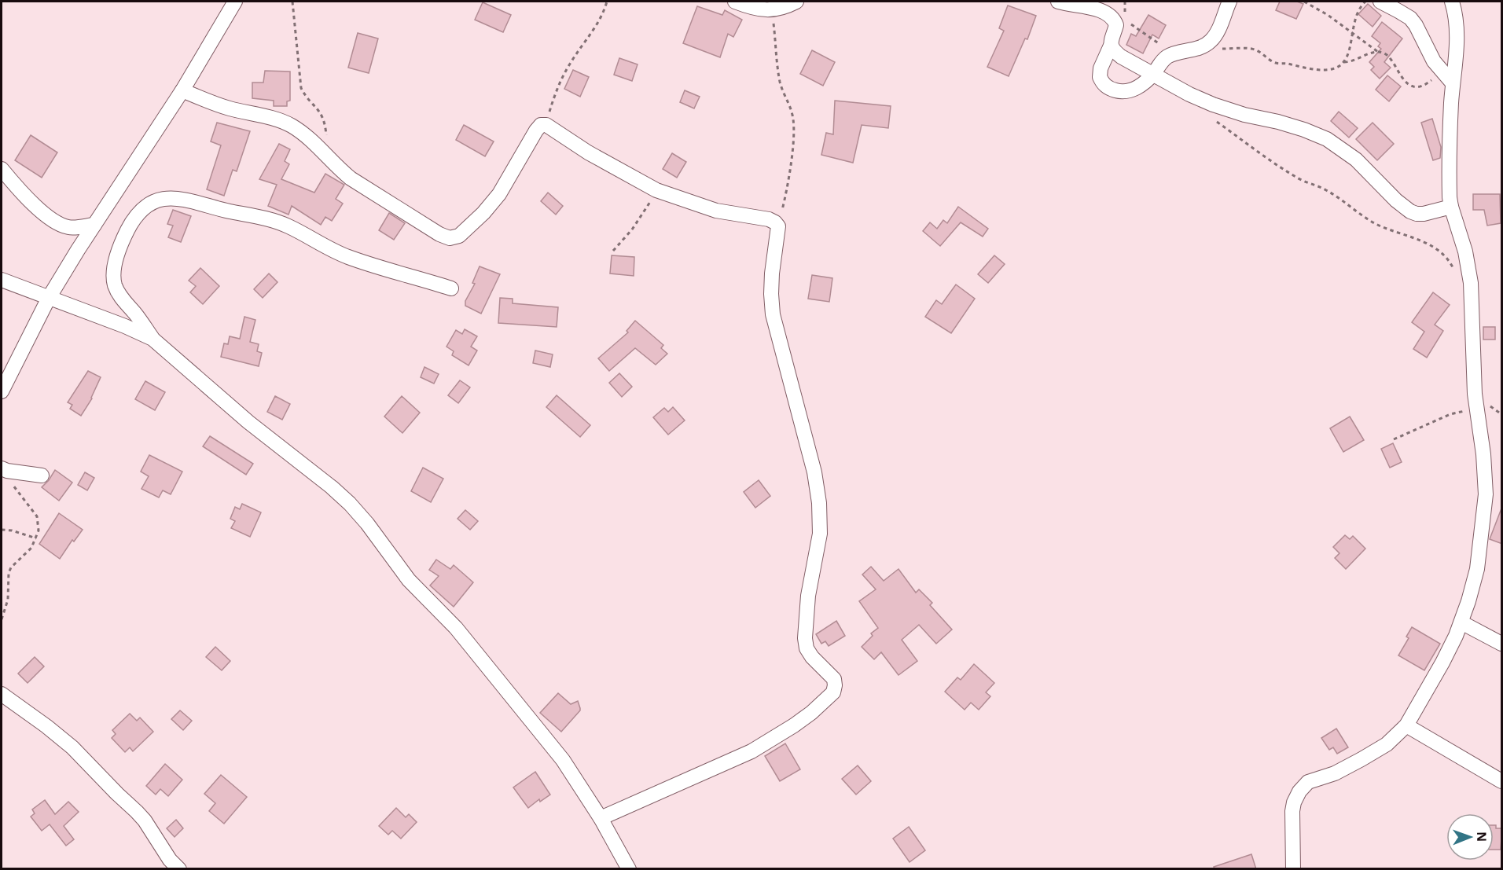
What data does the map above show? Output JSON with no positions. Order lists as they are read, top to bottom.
{
  "north": "right"
}
